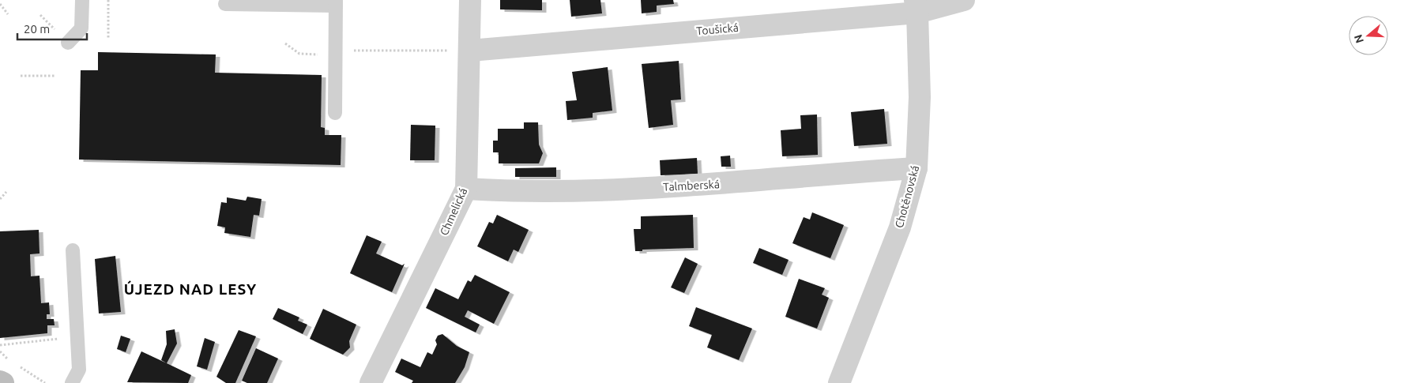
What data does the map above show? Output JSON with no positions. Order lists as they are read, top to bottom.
{
  "streets": {
    "street": [
      "Toušická",
      "Talmberská",
      "Chotěnovská",
      "Chmelická"
    ]
  },
  "crossings": [
    ["Toušická", "Chotěnovská"],
    ["Toušická", "Chmelická"],
    ["Talmberská", "Chotěnovská"],
    ["Talmberská", "Chmelická"]
  ],
  "districts": ["ÚJEZD NAD LESY"],
  "scale_bar": "20 m",
  "north": "left"
}
